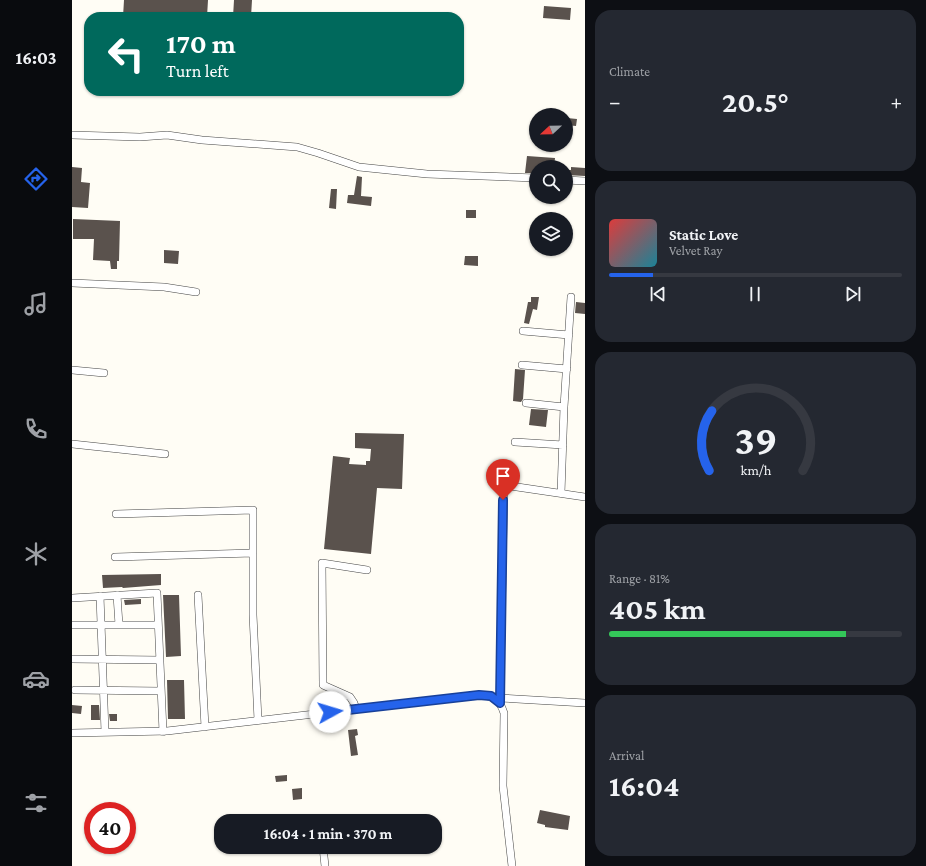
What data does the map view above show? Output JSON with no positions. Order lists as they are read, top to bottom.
{
  "north": "left",
  "page": {
    "tabs": "16:03",
    "tile": [
      "Climate",
      ["Range · 81%", "405 km"],
      ["Arrival", "16:04"]
    ],
    "turn": ["170 m", "Turn left"],
    "heat": ["−", "20.5°", "+"],
    "song": ["Static Love", "Velvet Ray"],
    "limit": "40",
    "trip": "16:04 · 1 min · 370 m",
    "gauge": ["39", "km/h"]
  }
}
